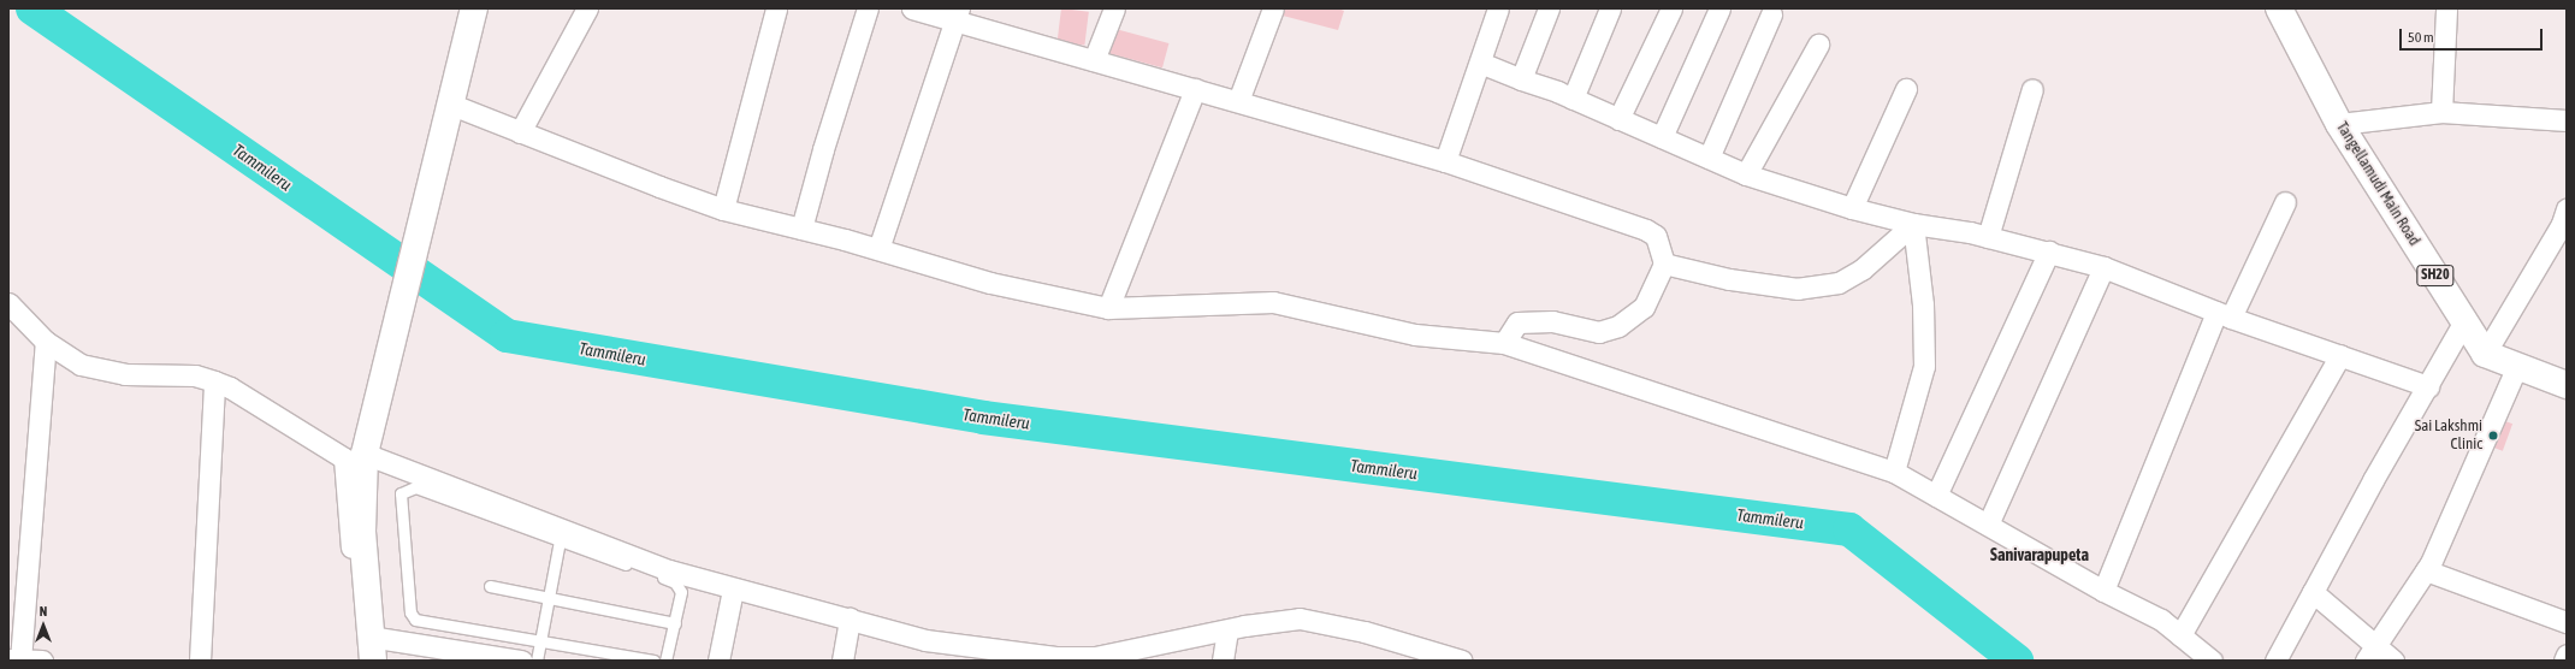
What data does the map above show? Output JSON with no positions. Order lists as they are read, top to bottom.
{
  "streets": {
    "main road": ["Tangellamudi Main Road", "SH20"]
  },
  "districts": ["Sanivarapupeta"],
  "water": ["Tammileru"],
  "places": ["Sai Lakshmi Clinic"],
  "scale_bar": "50 m",
  "north": "top"
}
